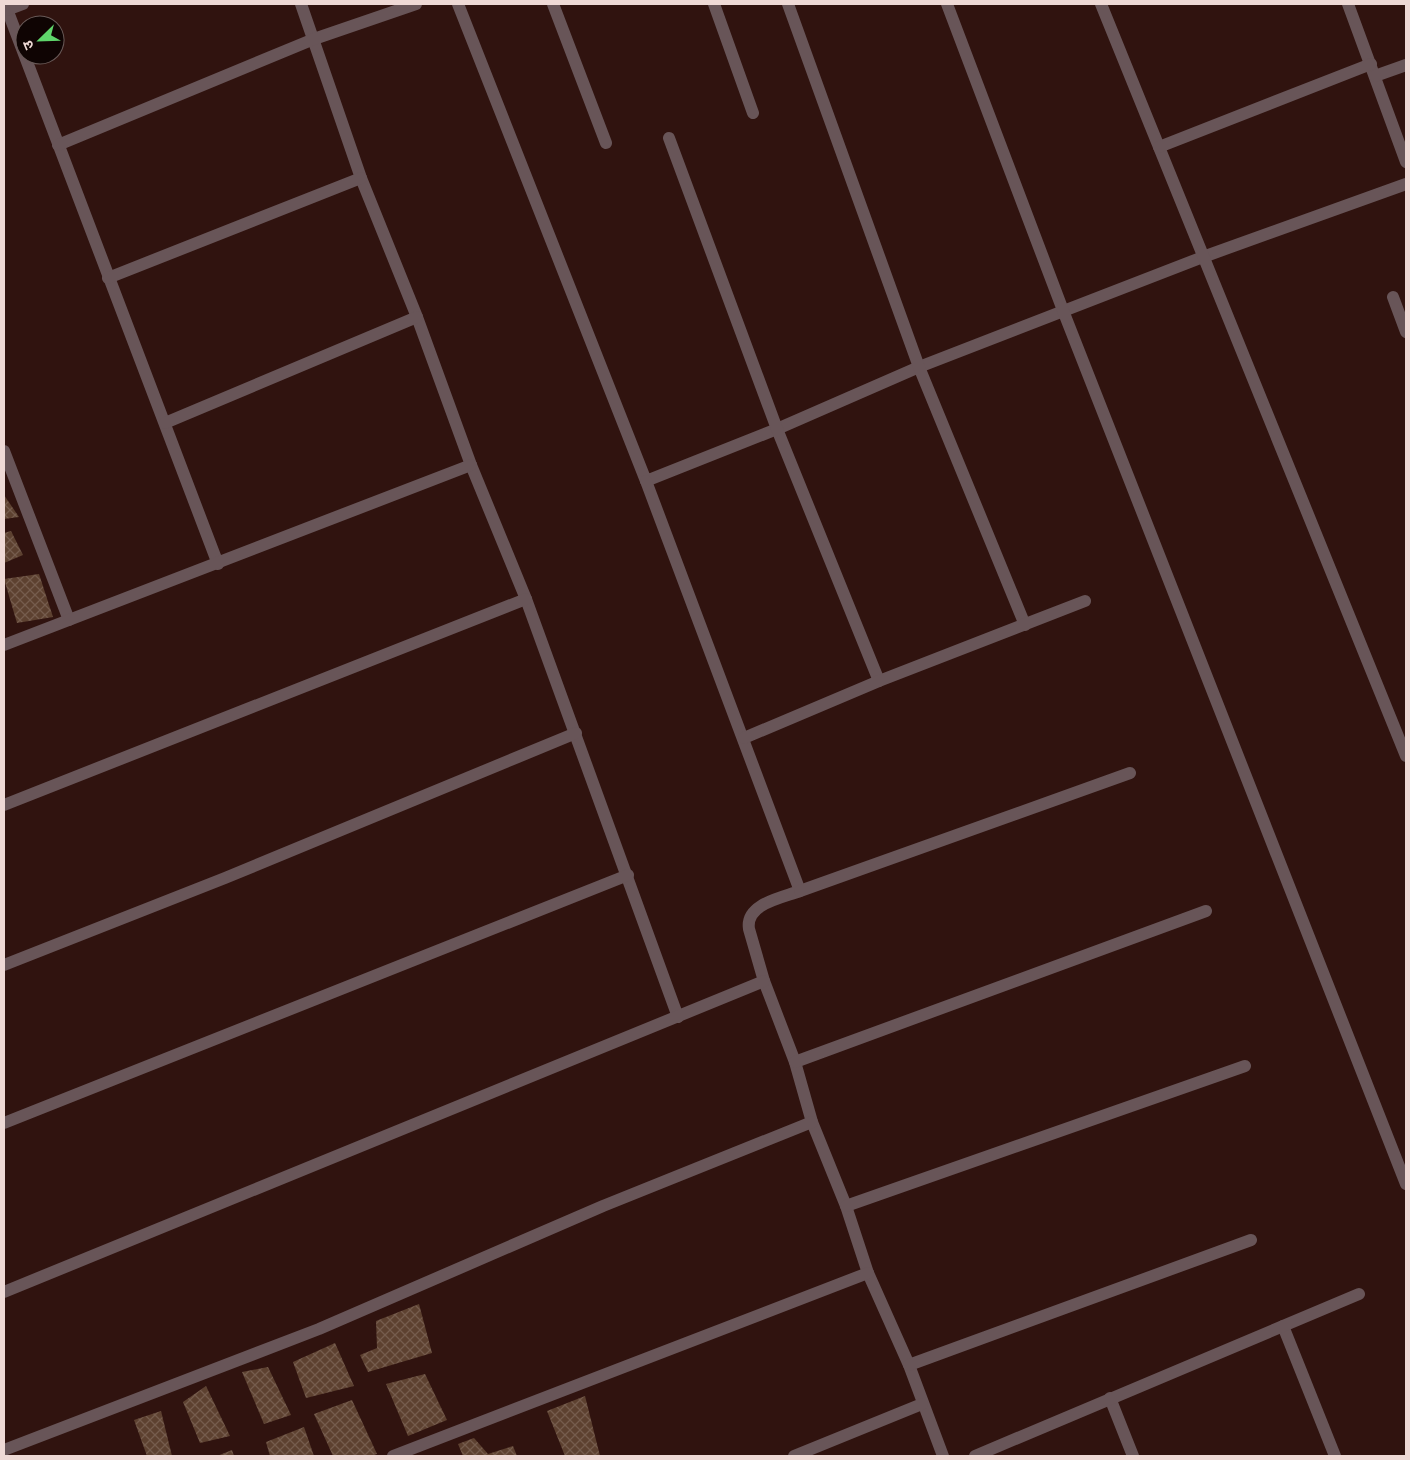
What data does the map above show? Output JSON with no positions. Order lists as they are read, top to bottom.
{
  "north": "bottom left"
}
